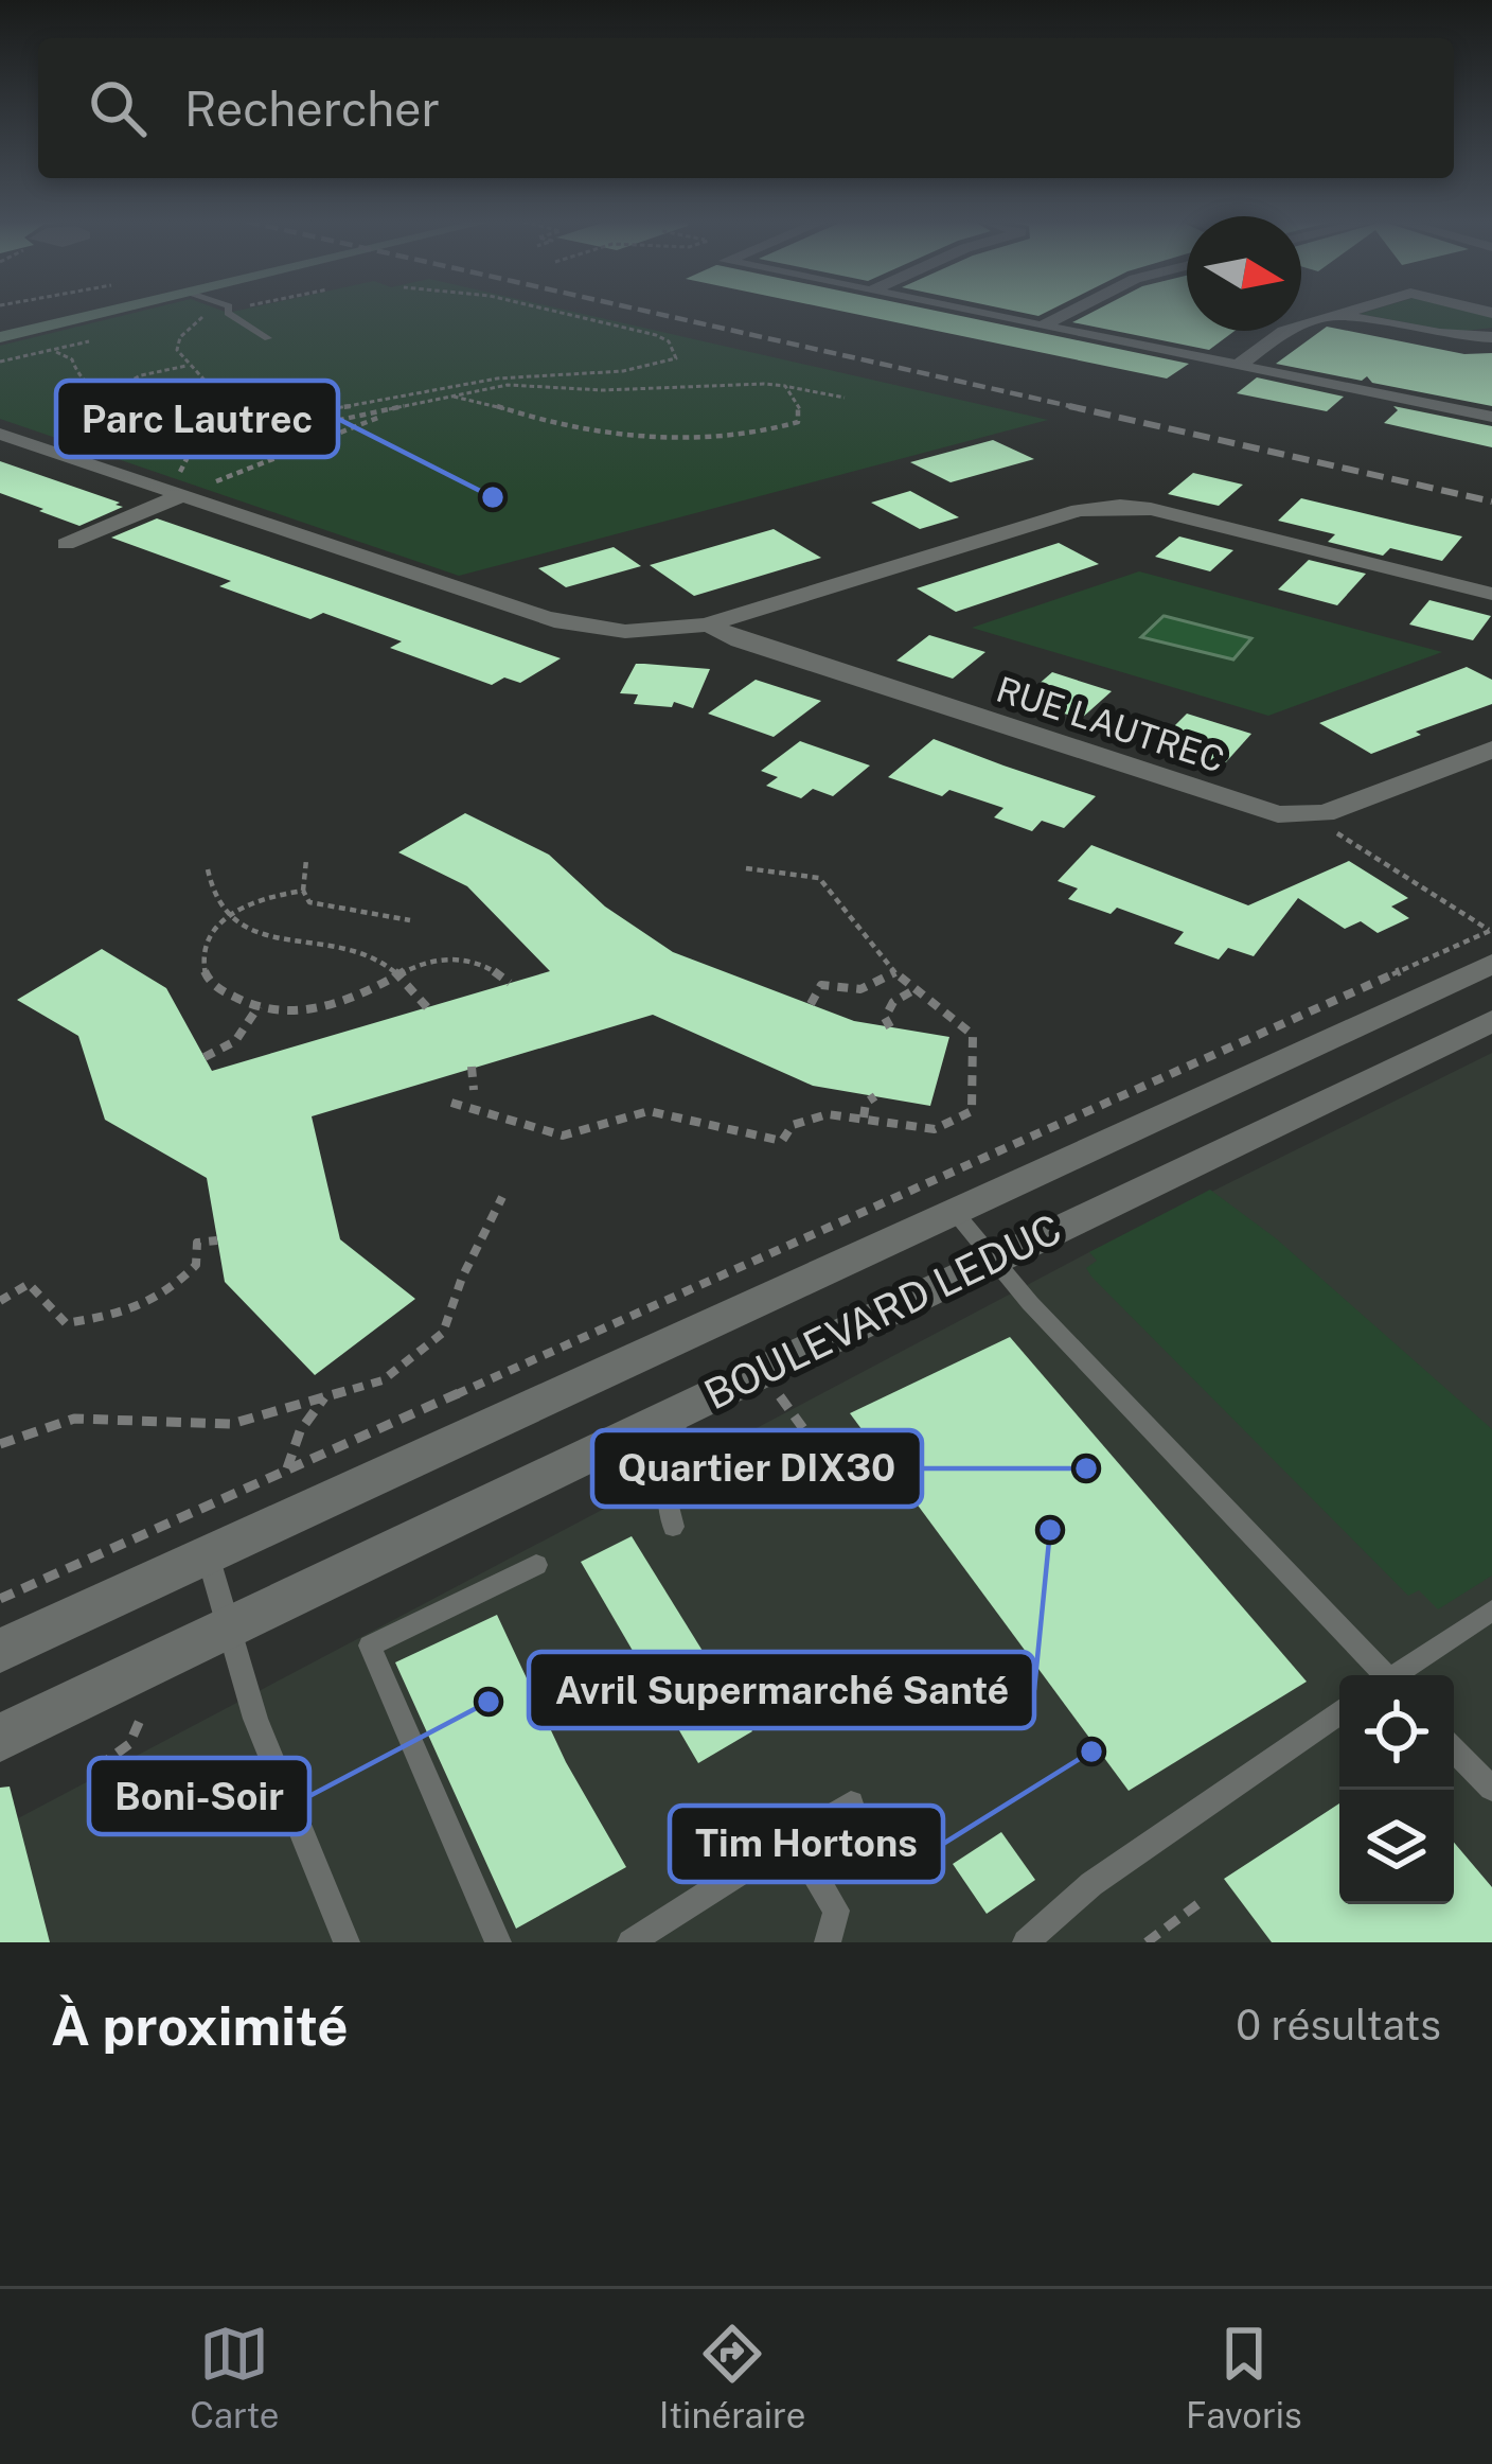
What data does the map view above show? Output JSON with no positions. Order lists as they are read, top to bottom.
{
  "streets": {
    "street": ["RUE LAUTREC", "BOULEVARD LEDUC"]
  },
  "places": [
    "Parc Lautrec",
    "Quartier DIX30",
    "Avril Supermarché Santé",
    "Boni-Soir",
    "Tim Hortons"
  ],
  "north": "right",
  "page": {
    "search": "Rechercher",
    "heading": ["À proximité", "0 résultats"],
    "nav": ["Carte", "Itinéraire", "Favoris"]
  }
}
